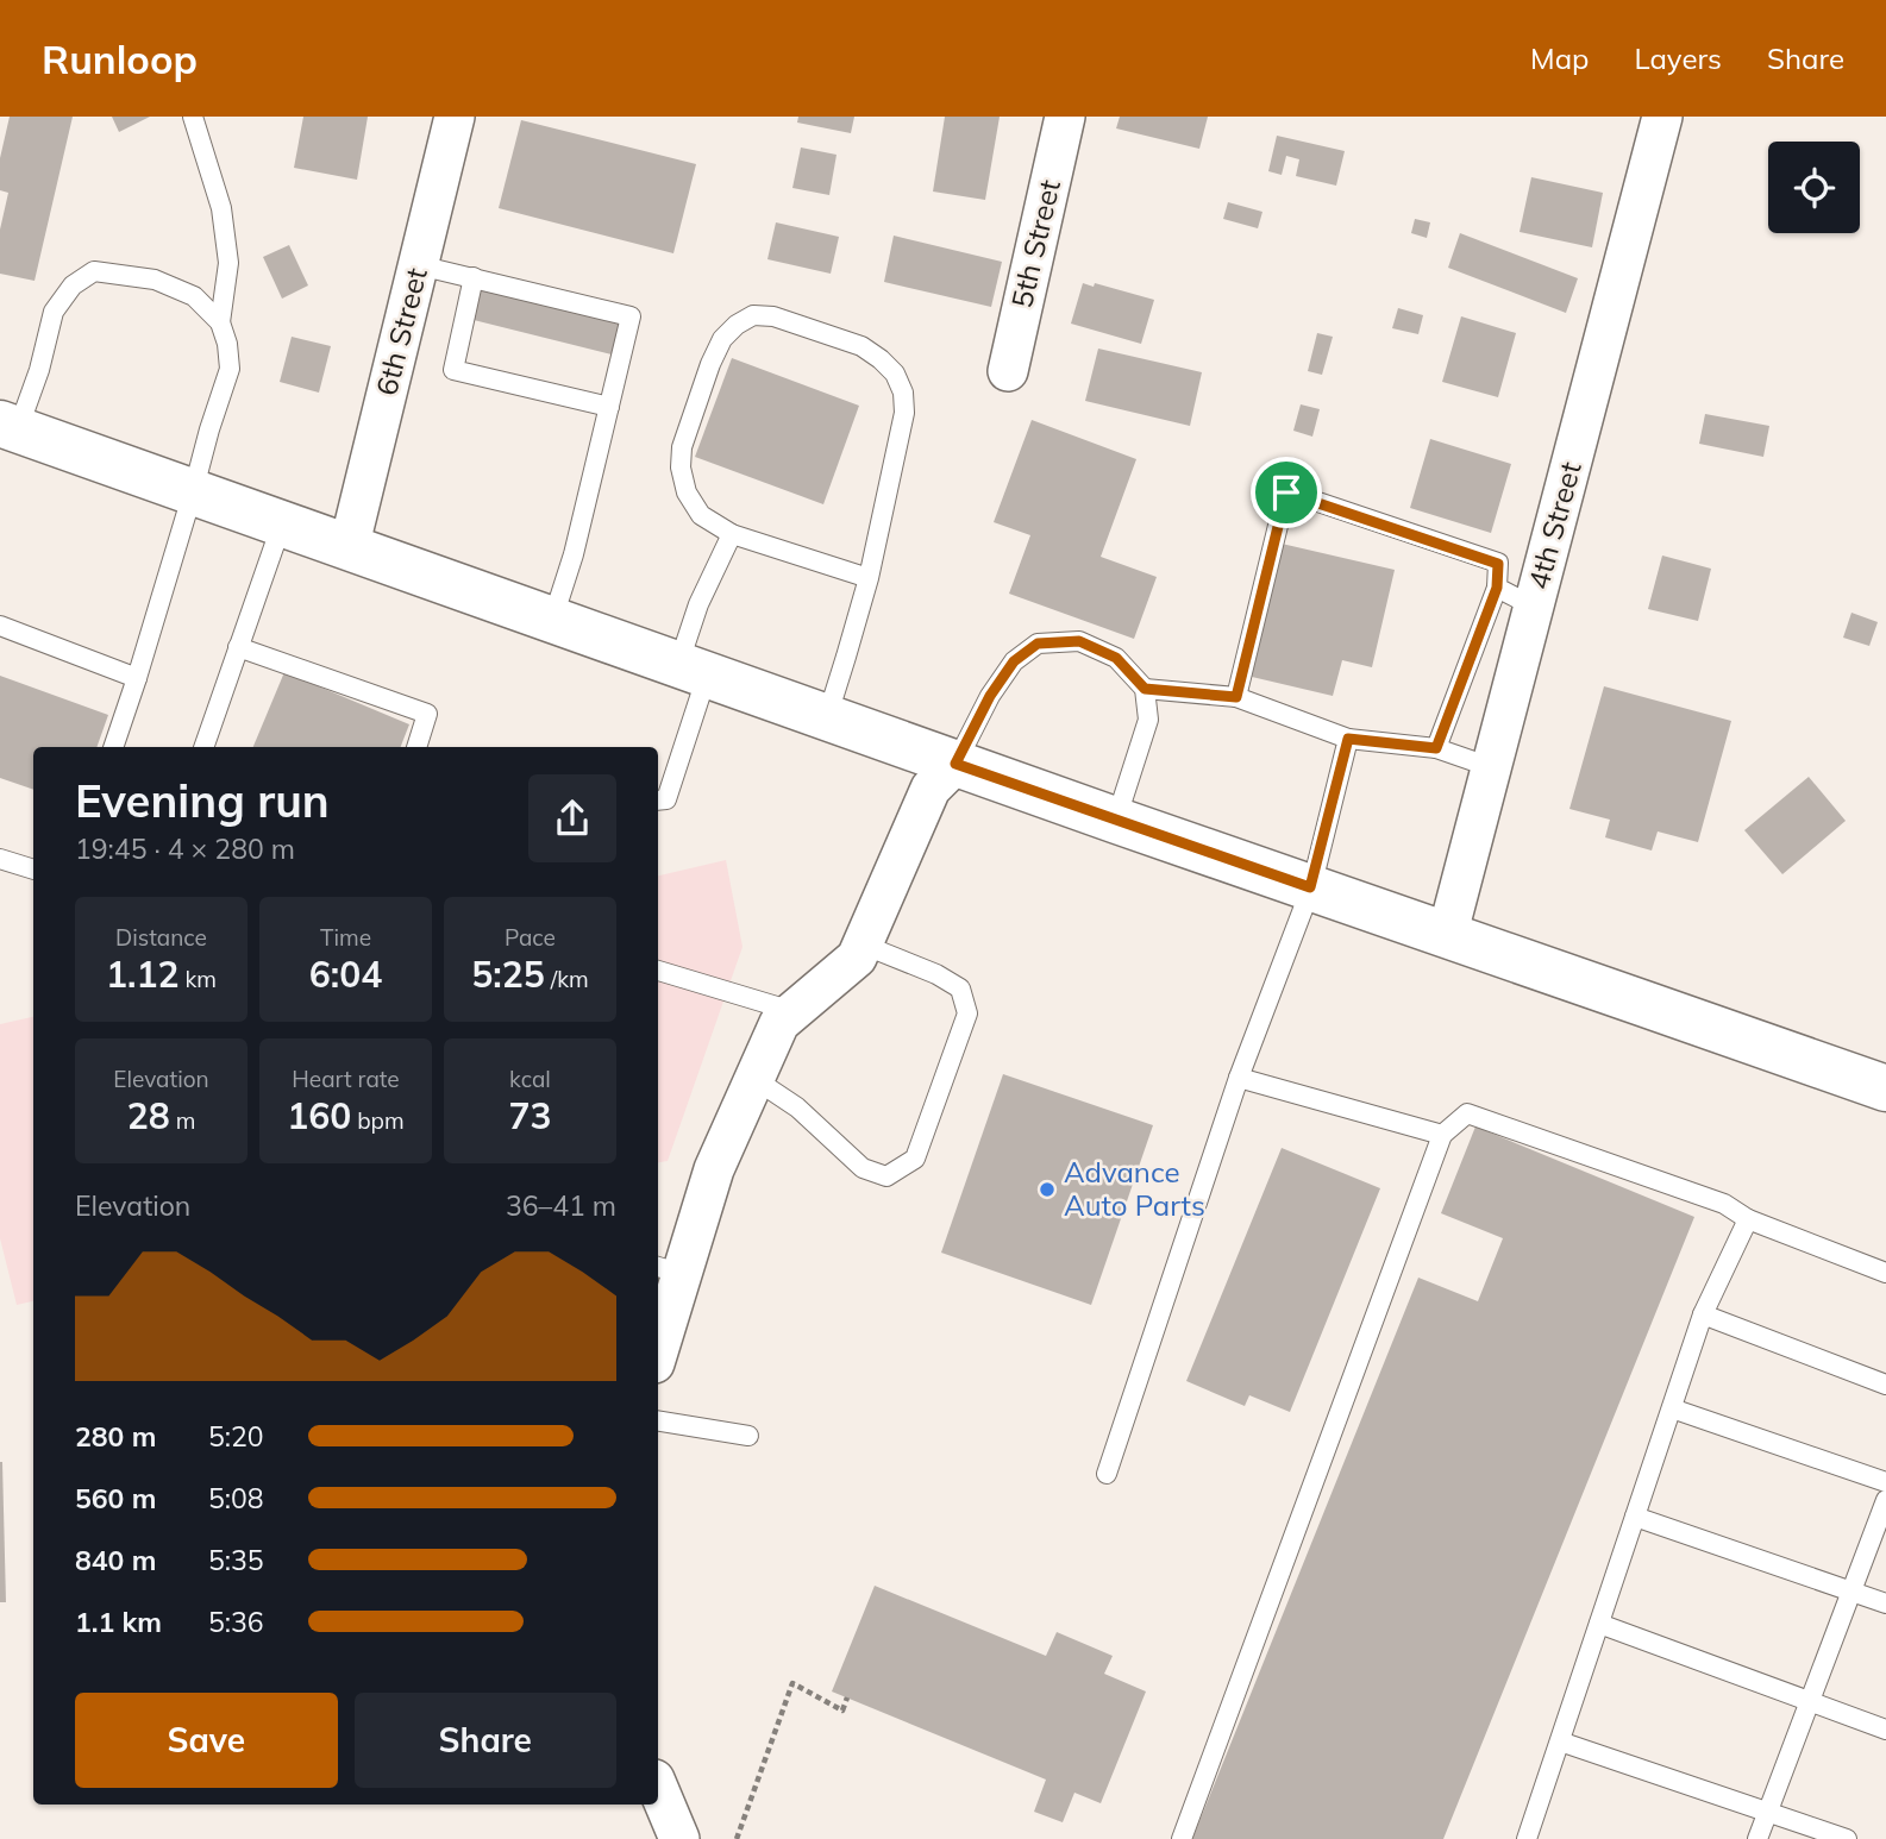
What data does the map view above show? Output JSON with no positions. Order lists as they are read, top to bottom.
{
  "streets": {
    "street": ["5th Street", "6th Street", "4th Street"]
  },
  "places": ["Advance Auto Parts"],
  "page": {
    "header": "Runloop",
    "nav": ["Map", "Layers", "Share"],
    "heading": ["Evening run", "19:45 · 4 × 280 m"],
    "stats": [
      ["Distance", "1.12 km"],
      ["Time", "6:04"],
      ["Pace", "5:25 /km"],
      ["Elevation", "28 m"],
      ["Heart rate", "160 bpm"],
      ["kcal", "73"]
    ],
    "chart": ["Elevation", "36–41 m"],
    "list": [
      {
        "name": "280 m",
        "note": "5:20"
      },
      {
        "name": "560 m",
        "note": "5:08"
      },
      {
        "name": "840 m",
        "note": "5:35"
      },
      {
        "name": "1.1 km",
        "note": "5:36"
      }
    ],
    "buttons": ["Save", "Share"]
  }
}
